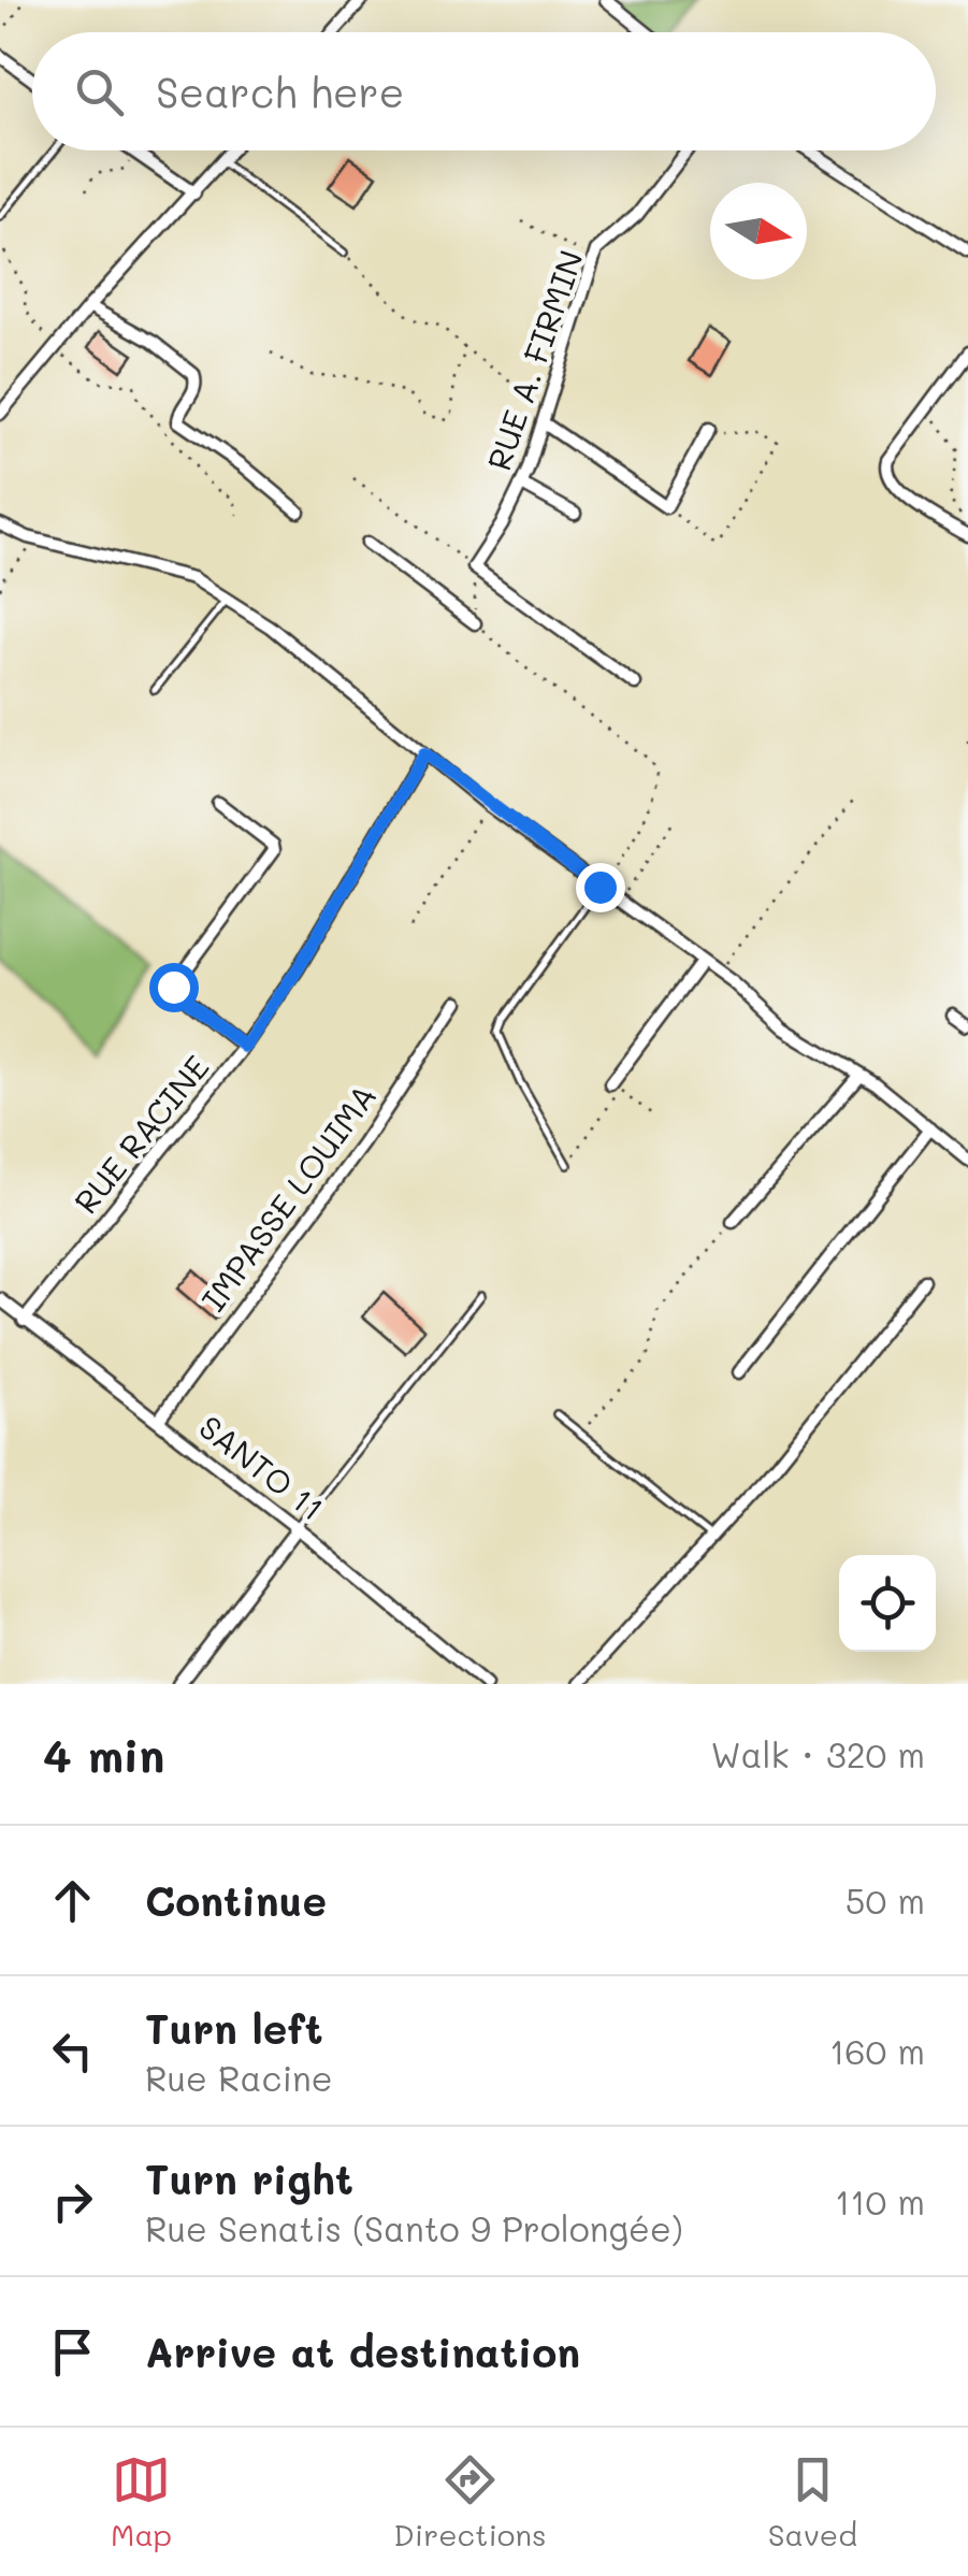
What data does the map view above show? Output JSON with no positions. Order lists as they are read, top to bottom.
{
  "streets": {
    "street": [
      "RUE A. FIRMIN",
      "RUE RACINE",
      "IMPASSE LOUIMA",
      "SANTO 11"
    ]
  },
  "crossings": [
    ["RUE RACINE", "SANTO 11"],
    ["IMPASSE LOUIMA", "SANTO 11"]
  ],
  "north": "right",
  "page": {
    "search": "Search here",
    "heading": ["4 min", "Walk · 320 m"],
    "list": [
      ["Continue", "50 m"],
      ["Turn left", "Rue Racine", "160 m"],
      ["Turn right", "Rue Senatis (Santo 9 Prolongée)", "110 m"],
      "Arrive at destination"
    ],
    "nav": ["Map", "Directions", "Saved"]
  }
}
